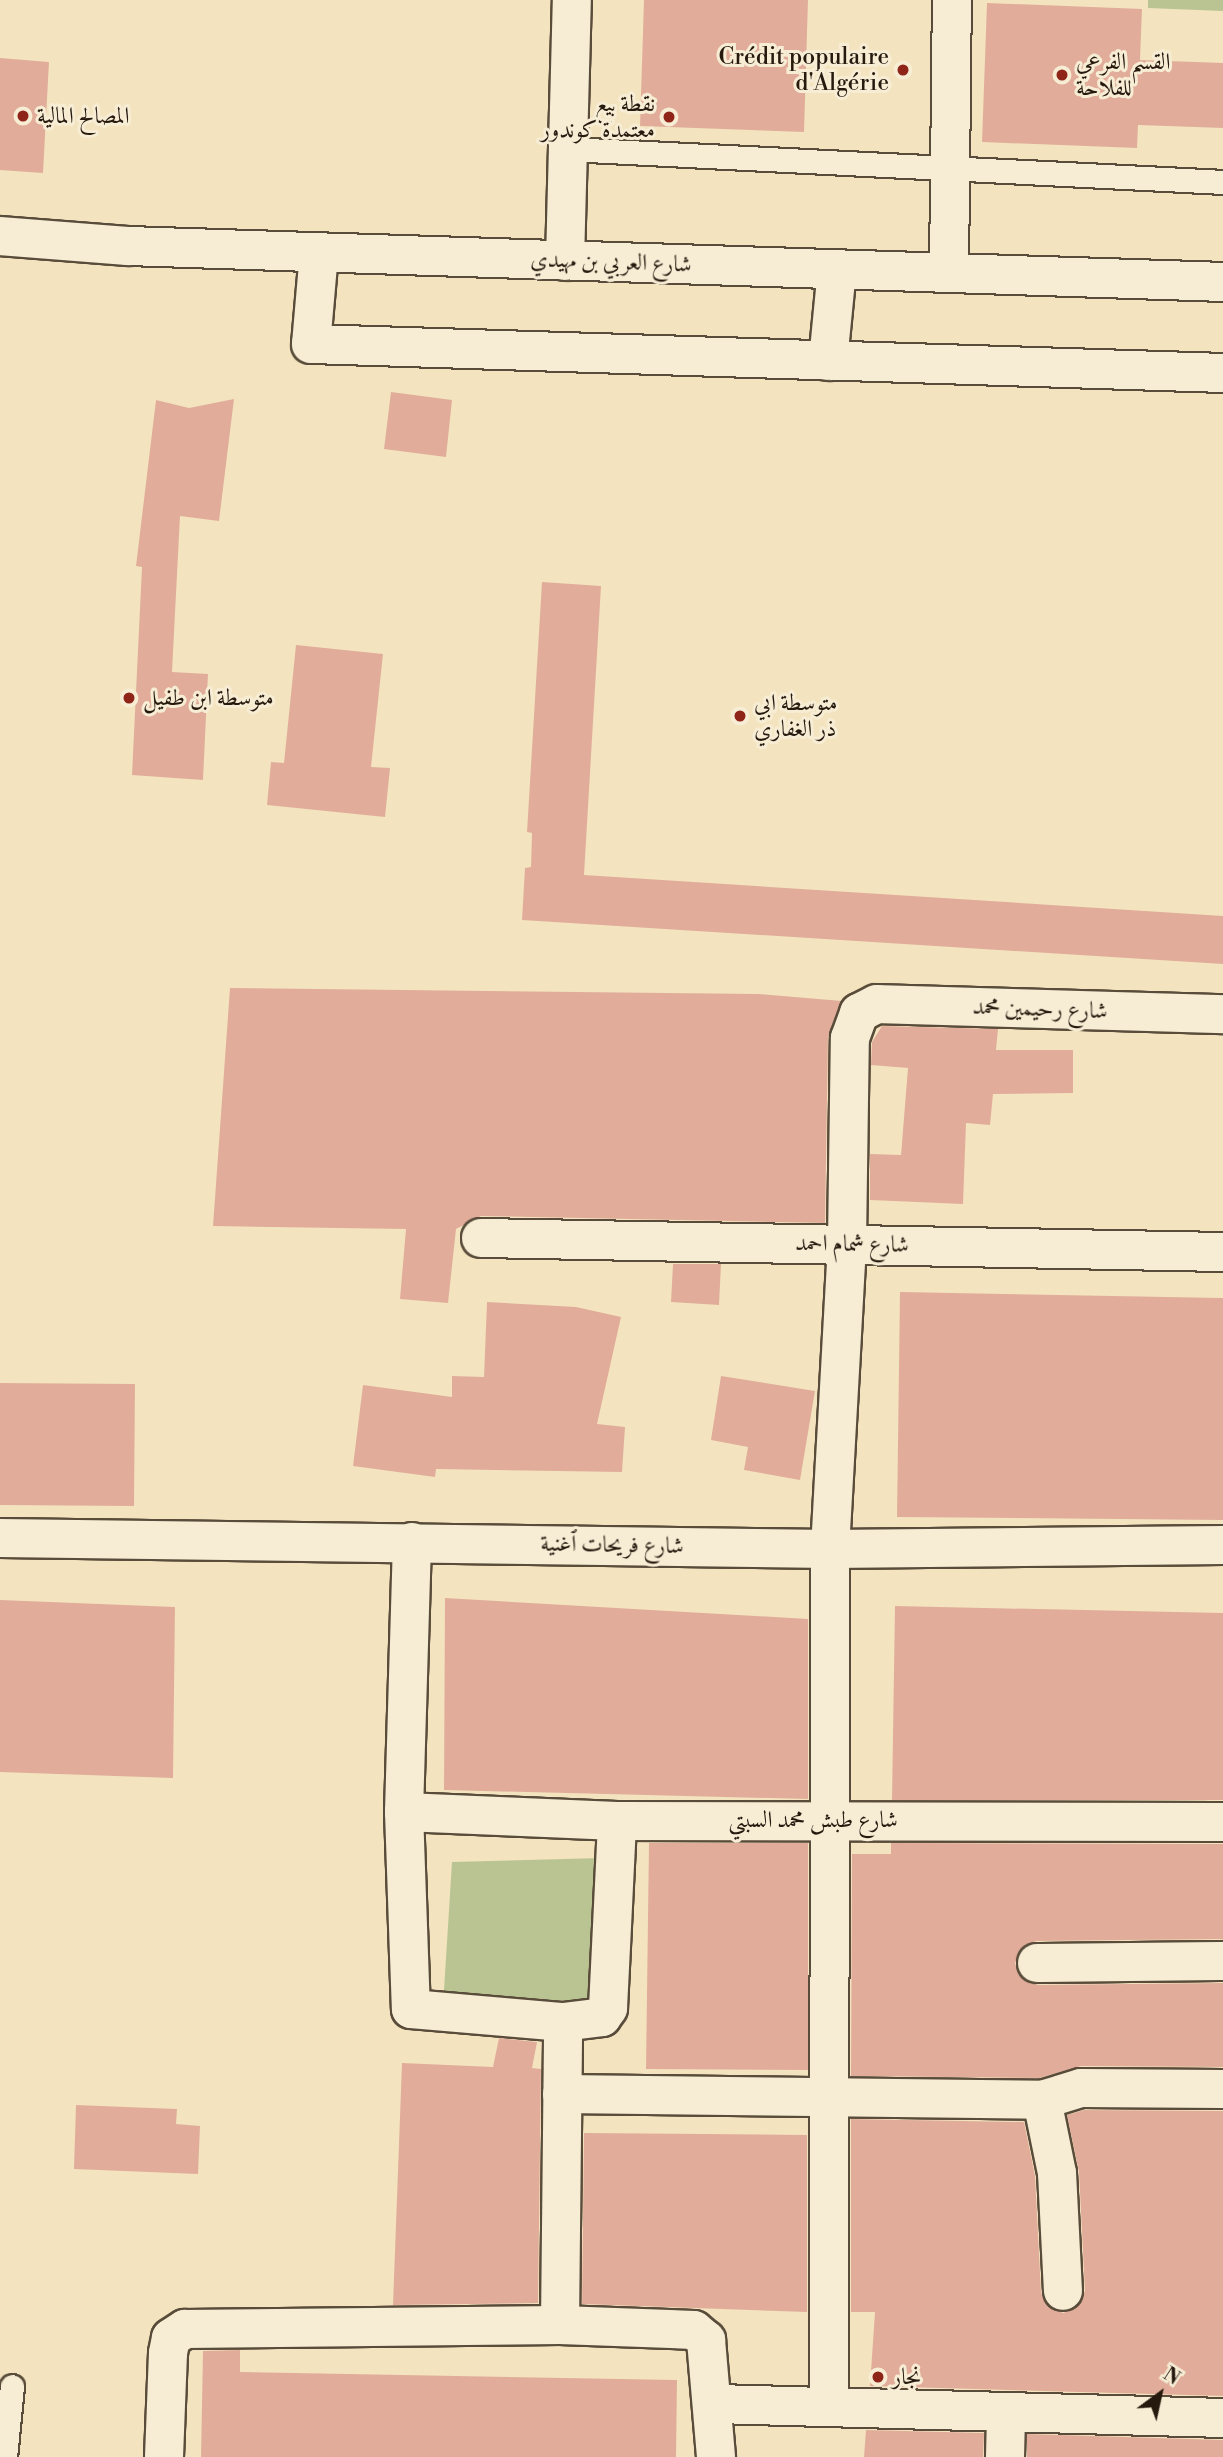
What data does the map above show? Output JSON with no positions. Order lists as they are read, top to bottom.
{
  "streets": {
    "street": [
      "شارع العربي بن مهيدي",
      "شارع رحيمين محمد",
      "شارع شمام احمد",
      "شارع فريحات ٱغنية",
      "شارع طبش محمد السبتي"
    ]
  },
  "crossings": [
    ["شارع رحيمين محمد", "شارع شمام احمد"]
  ],
  "places": [
    "Crédit populaire d'Algérie",
    "القسم الفرعي للفلاحة",
    "المصالح المالية",
    "نقطة بيع معتمدة كوندور",
    "متوسطة ابن طفيل",
    "متوسطة ابي ذر الغفاري",
    "نجار"
  ],
  "north": "top right"
}
